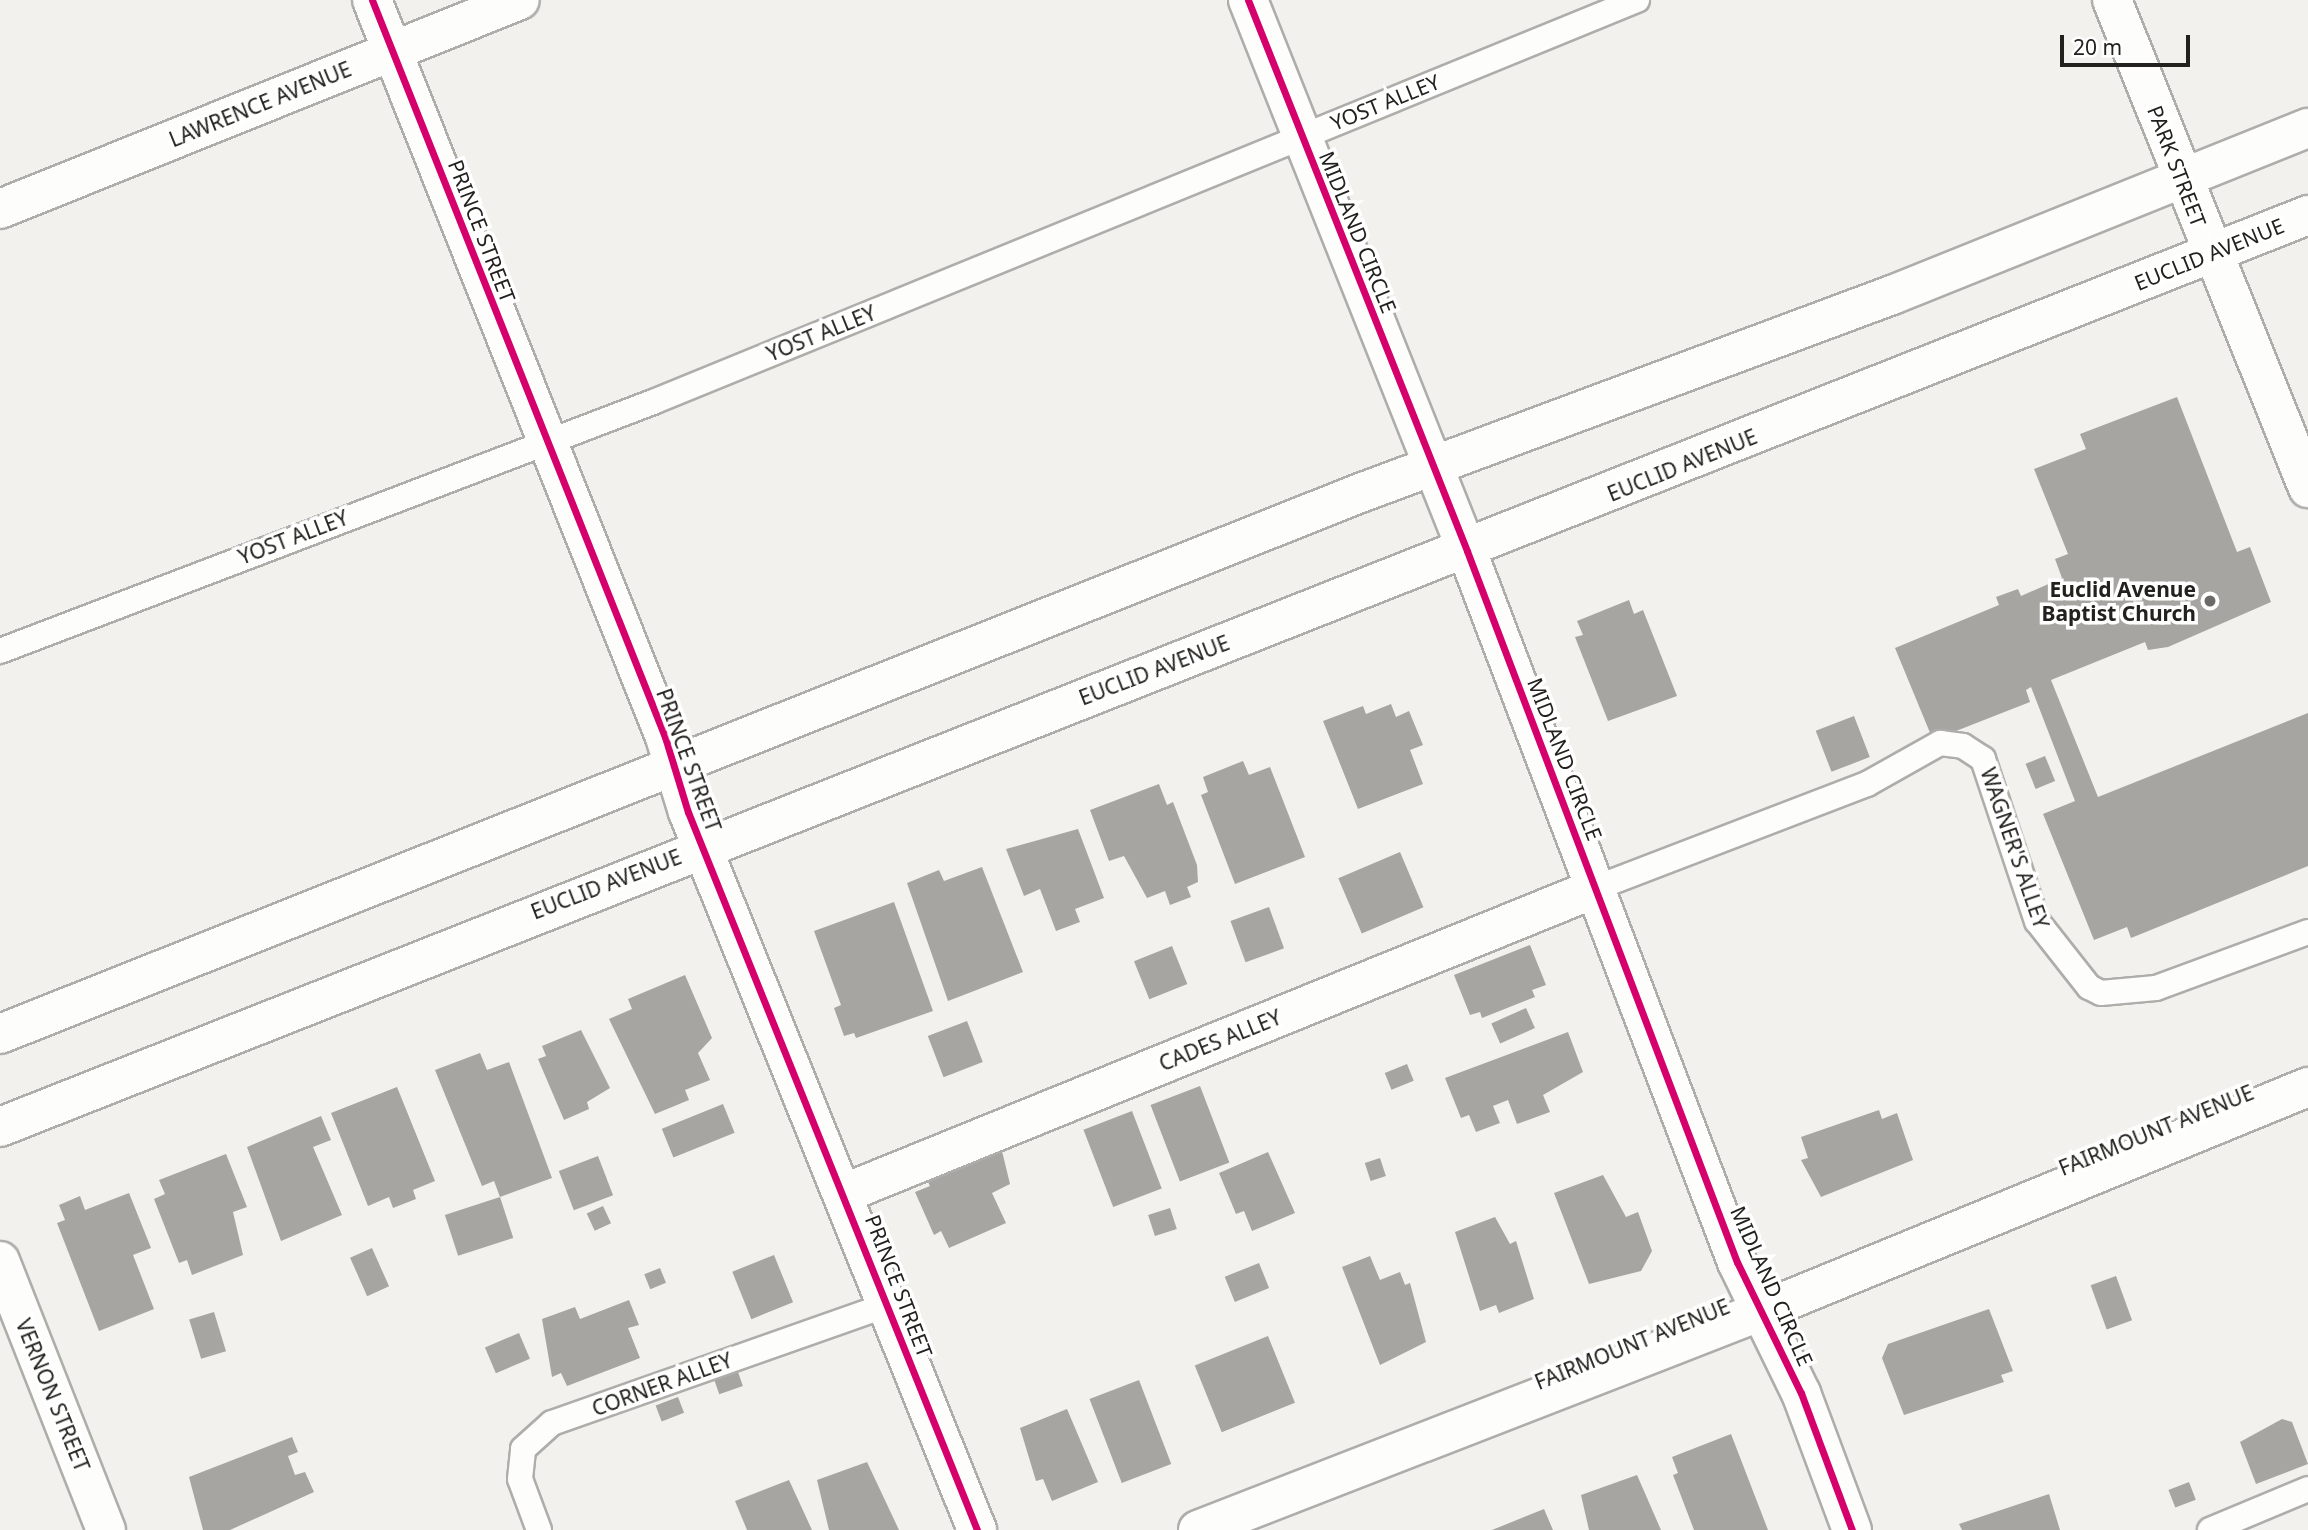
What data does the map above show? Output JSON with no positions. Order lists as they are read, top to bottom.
{
  "streets": {
    "street": [
      "LAWRENCE AVENUE",
      "PARK STREET",
      "PRINCE STREET",
      "MIDLAND CIRCLE",
      "EUCLID AVENUE",
      "CADES ALLEY",
      "FAIRMOUNT AVENUE",
      "VERNON STREET"
    ],
    "lane": ["YOST ALLEY", "WAGNER'S ALLEY", "CORNER ALLEY"]
  },
  "crossings": [
    ["YOST ALLEY", "PRINCE STREET"],
    ["YOST ALLEY", "MIDLAND CIRCLE"],
    ["LAWRENCE AVENUE", "PRINCE STREET"],
    ["PARK STREET", "EUCLID AVENUE"],
    ["PRINCE STREET", "EUCLID AVENUE"],
    ["PRINCE STREET", "CADES ALLEY"],
    ["PRINCE STREET", "CORNER ALLEY"],
    ["MIDLAND CIRCLE", "EUCLID AVENUE"],
    ["MIDLAND CIRCLE", "WAGNER'S ALLEY"],
    ["MIDLAND CIRCLE", "CADES ALLEY"],
    ["MIDLAND CIRCLE", "FAIRMOUNT AVENUE"],
    ["WAGNER'S ALLEY", "CADES ALLEY"]
  ],
  "places": ["Euclid Avenue Baptist Church"],
  "scale_bar": "20 m"
}
